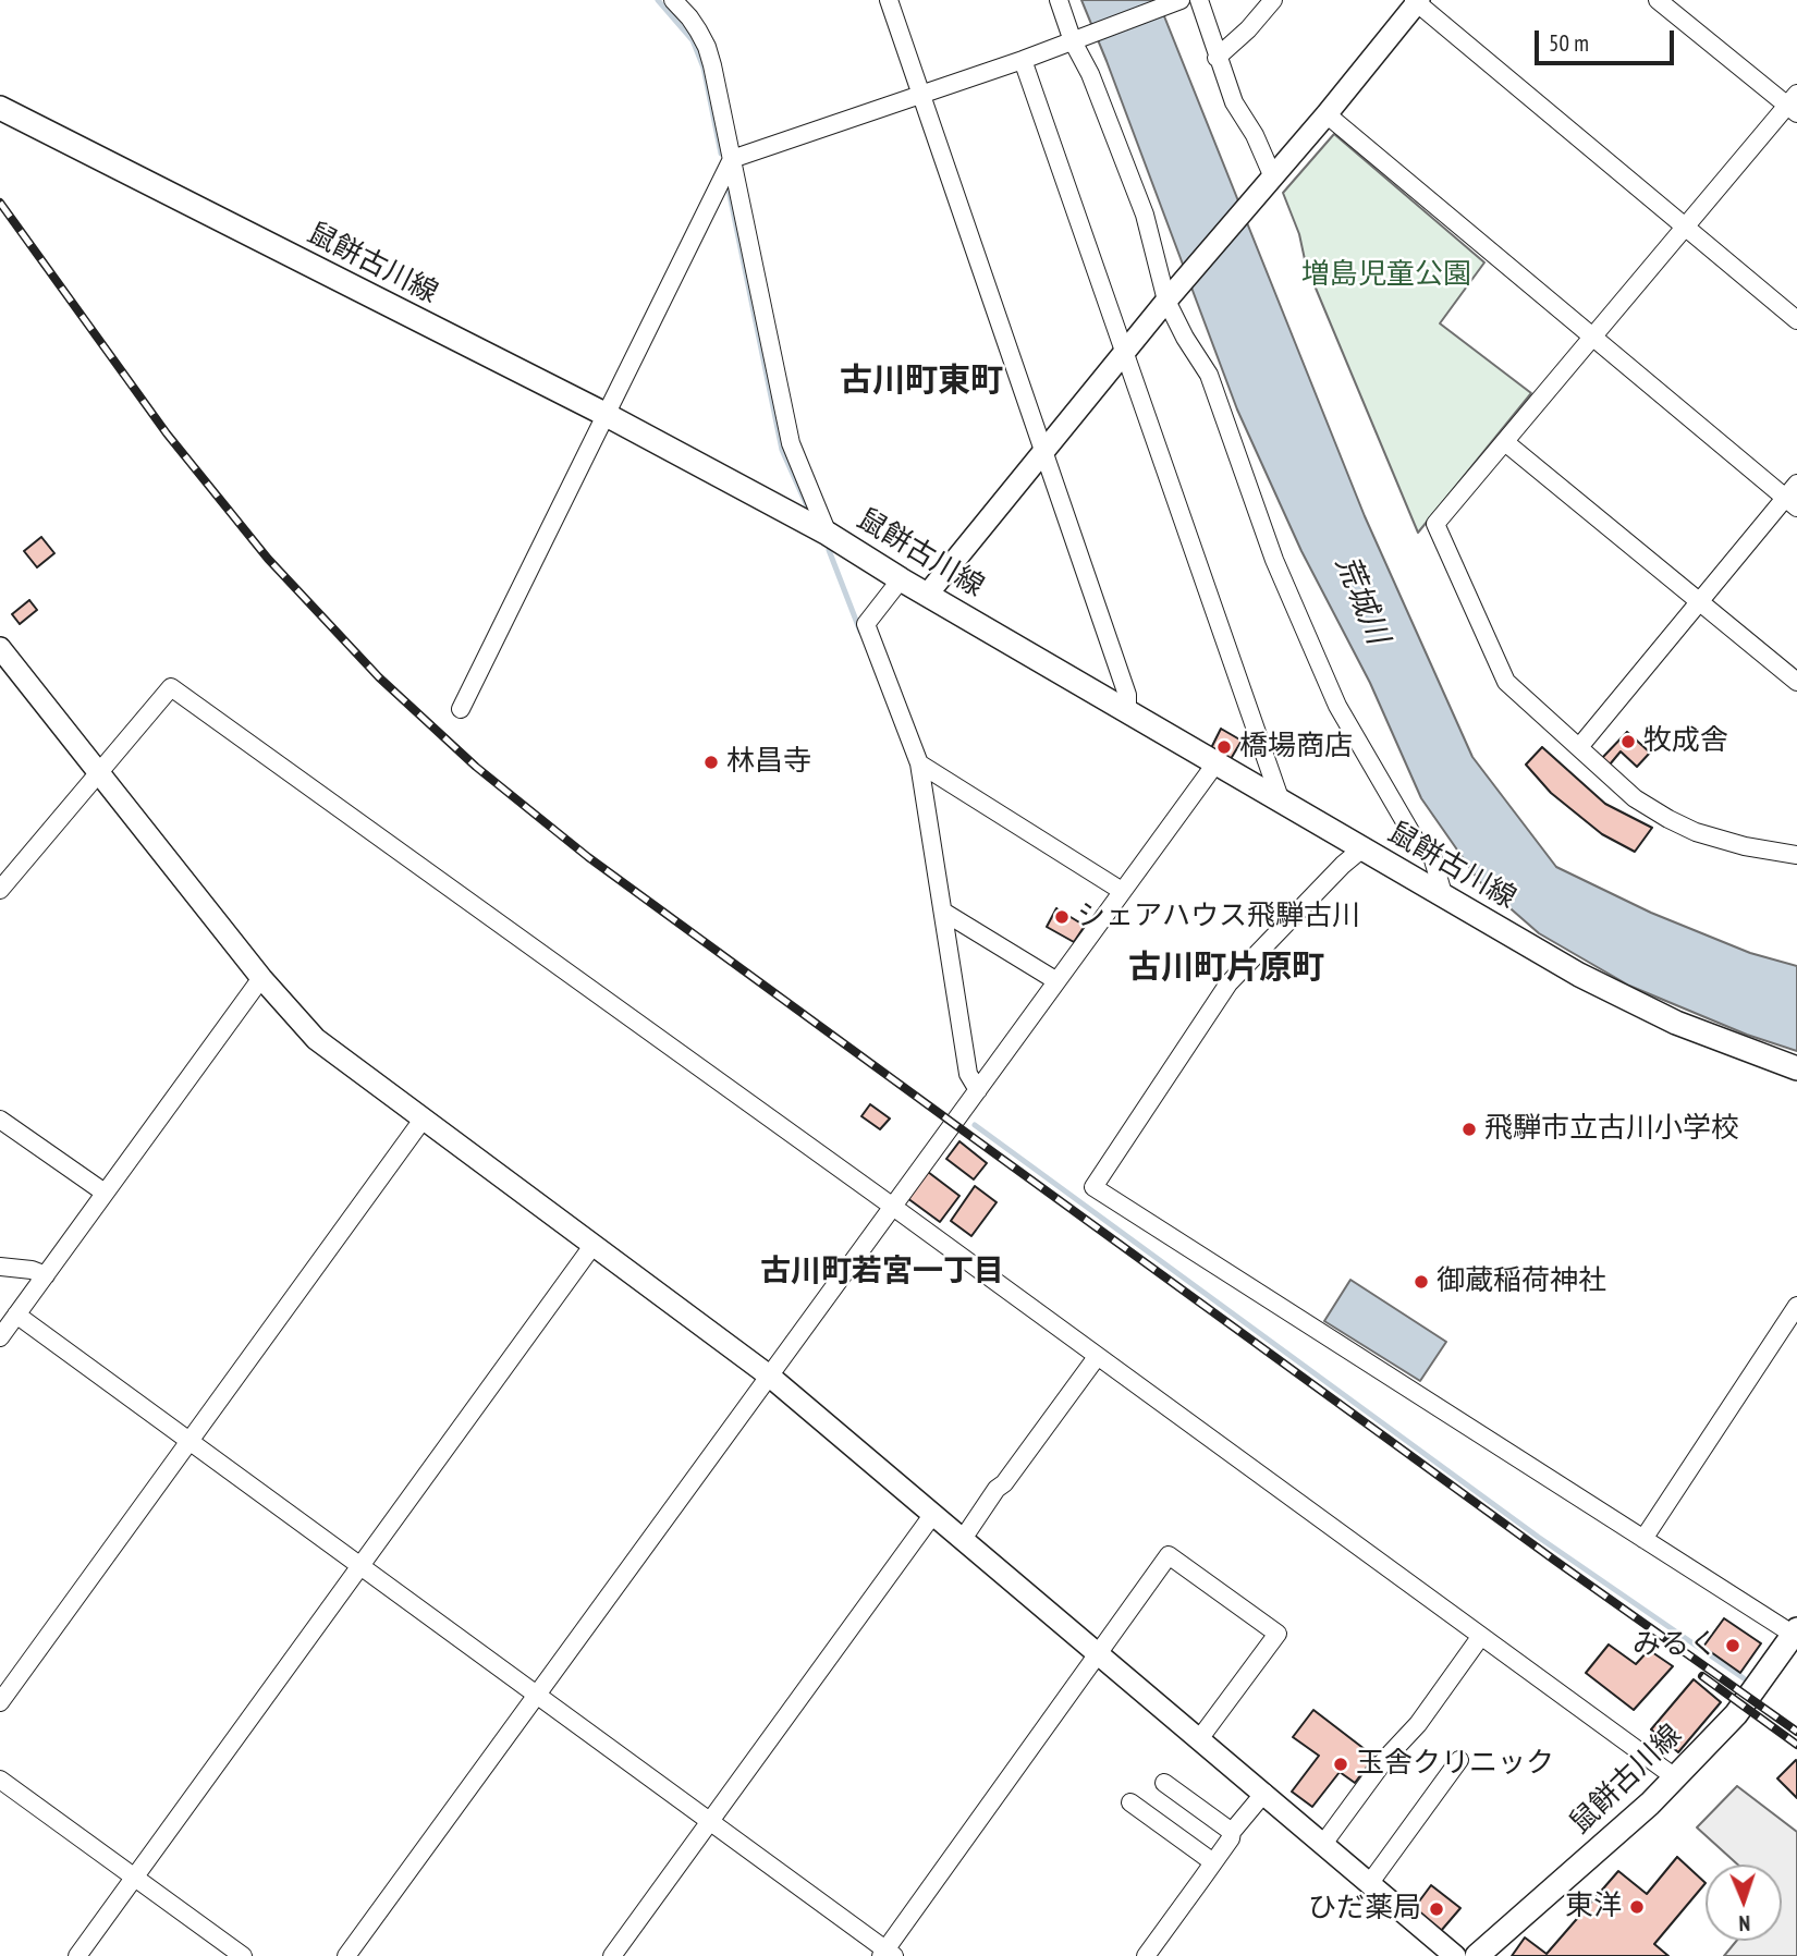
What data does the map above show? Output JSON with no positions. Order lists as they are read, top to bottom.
{
  "streets": {
    "main road": ["鼠餅古川線"]
  },
  "districts": ["古川町東町", "古川町片原町", "古川町若宮一丁目"],
  "water": ["荒城川"],
  "parks": ["増島児童公園"],
  "places": [
    "牧成舎",
    "橋場商店",
    "林昌寺",
    "シェアハウス飛騨古川",
    "飛騨市立古川小学校",
    "御蔵稲荷神社",
    "みるく",
    "玉舎クリニック",
    "東洋",
    "ひだ薬局"
  ],
  "scale_bar": "50 m",
  "north": "bottom"
}
